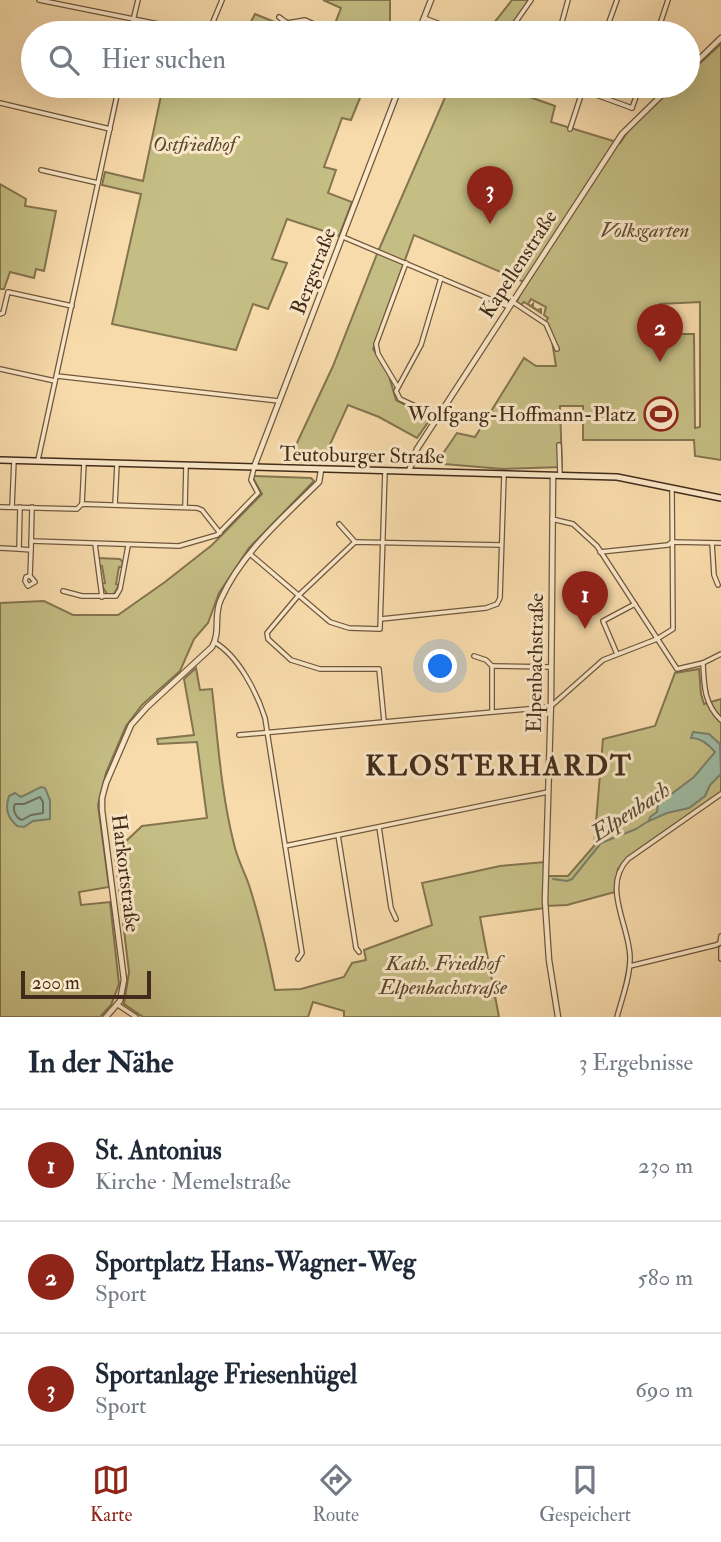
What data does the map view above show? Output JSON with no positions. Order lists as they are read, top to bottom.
{
  "streets": {
    "main road": ["Teutoburger Straße"],
    "street": [
      "Kapellenstraße",
      "Bergstraße",
      "Elpenbachstraße",
      "Harkortstraße"
    ]
  },
  "crossings": [
    ["Kapellenstraße", "Teutoburger Straße"],
    ["Bergstraße", "Teutoburger Straße"],
    ["Teutoburger Straße", "Elpenbachstraße"]
  ],
  "districts": ["KLOSTERHARDT"],
  "water": ["Elpenbach"],
  "parks": ["Ostfriedhof", "Volksgarten", "Kath. Friedhof Elpenbachstraße"],
  "places": {
    "sports": ["Wolfgang-Hoffmann-Platz"]
  },
  "scale_bar": "200 m",
  "page": {
    "search": "Hier suchen",
    "pins": ["3", "2", "1"],
    "scale": "200 m",
    "heading": ["In der Nähe", "3 Ergebnisse"],
    "list": [
      {
        "mark": "1",
        "name": "St. Antonius",
        "note": "Kirche · Memelstraße",
        "value": "230 m"
      },
      {
        "mark": "2",
        "name": "Sportplatz Hans-Wagner-Weg",
        "note": "Sport",
        "value": "580 m"
      },
      {
        "mark": "3",
        "name": "Sportanlage Friesenhügel",
        "note": "Sport",
        "value": "690 m"
      }
    ],
    "nav": ["Karte", "Route", "Gespeichert"]
  }
}
